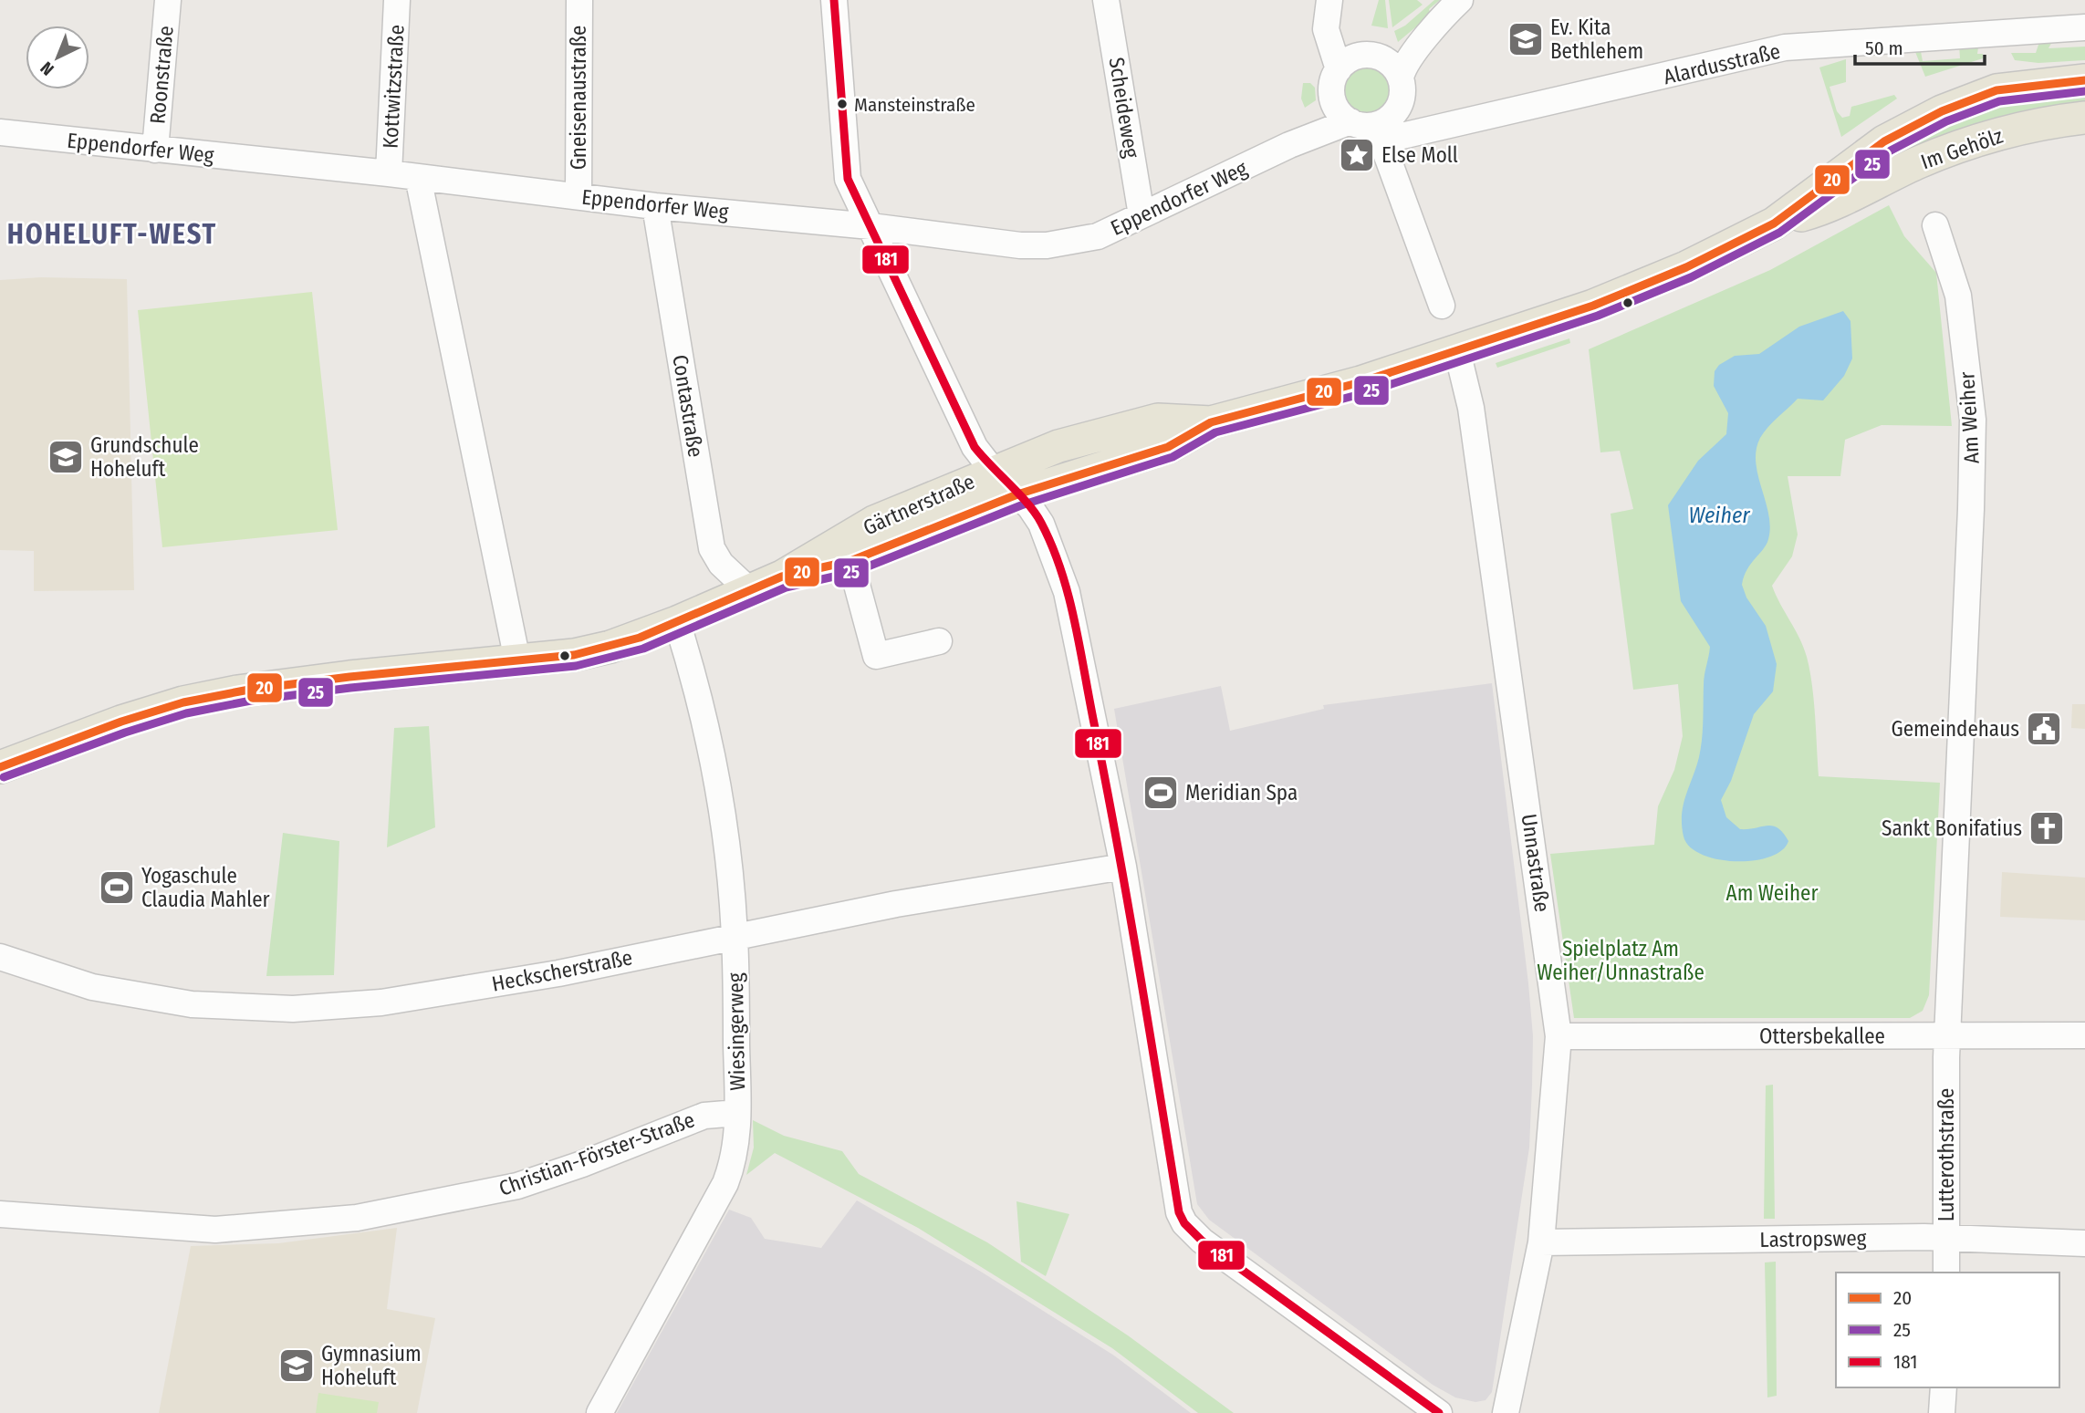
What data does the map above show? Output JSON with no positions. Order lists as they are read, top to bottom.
{
  "streets": {
    "main road": ["Im Gehölz", "Gärtnerstraße"],
    "street": [
      "Alardusstraße",
      "Roonstraße",
      "Kottwitzstraße",
      "Gneisenaustraße",
      "Scheideweg",
      "Eppendorfer Weg",
      "Contastraße",
      "Am Weiher",
      "Unnastraße",
      "Heckscherstraße",
      "Wiesingerweg",
      "Ottersbekallee",
      "Christian-Förster-Straße",
      "Lutterothstraße",
      "Lastropsweg"
    ]
  },
  "crossings": [
    ["Roonstraße", "Eppendorfer Weg"],
    ["Kottwitzstraße", "Eppendorfer Weg"],
    ["Gneisenaustraße", "Eppendorfer Weg"],
    ["Scheideweg", "Eppendorfer Weg"],
    ["Eppendorfer Weg", "Contastraße"],
    ["Im Gehölz", "Gärtnerstraße"],
    ["Im Gehölz", "Unnastraße"],
    ["Contastraße", "Gärtnerstraße"],
    ["Am Weiher", "Ottersbekallee"],
    ["Am Weiher", "Lutterothstraße"],
    ["Gärtnerstraße", "Unnastraße"],
    ["Gärtnerstraße", "Wiesingerweg"],
    ["Unnastraße", "Ottersbekallee"],
    ["Unnastraße", "Lastropsweg"],
    ["Heckscherstraße", "Wiesingerweg"],
    ["Wiesingerweg", "Christian-Förster-Straße"],
    ["Ottersbekallee", "Lutterothstraße"],
    ["Lutterothstraße", "Lastropsweg"]
  ],
  "districts": ["HOHELUFT-WEST"],
  "water": ["Weiher"],
  "parks": ["Am Weiher", "Spielplatz Am Weiher/Unnastraße"],
  "places": {
    "school or university": ["Ev. Kita Bethlehem", "Grundschule Hoheluft", "Gymnasium Hoheluft"],
    "other": ["Mansteinstraße"],
    "place": ["Else Moll"],
    "public building": ["Gemeindehaus"],
    "sports": ["Meridian Spa", "Yogaschule Claudia Mahler"],
    "church": ["Sankt Bonifatius"]
  },
  "lines": ["transit line 181", "transit line 20", "transit line 25"],
  "legend": ["20", "25", "181"],
  "scale_bar": "50 m",
  "north": "bottom left"
}
